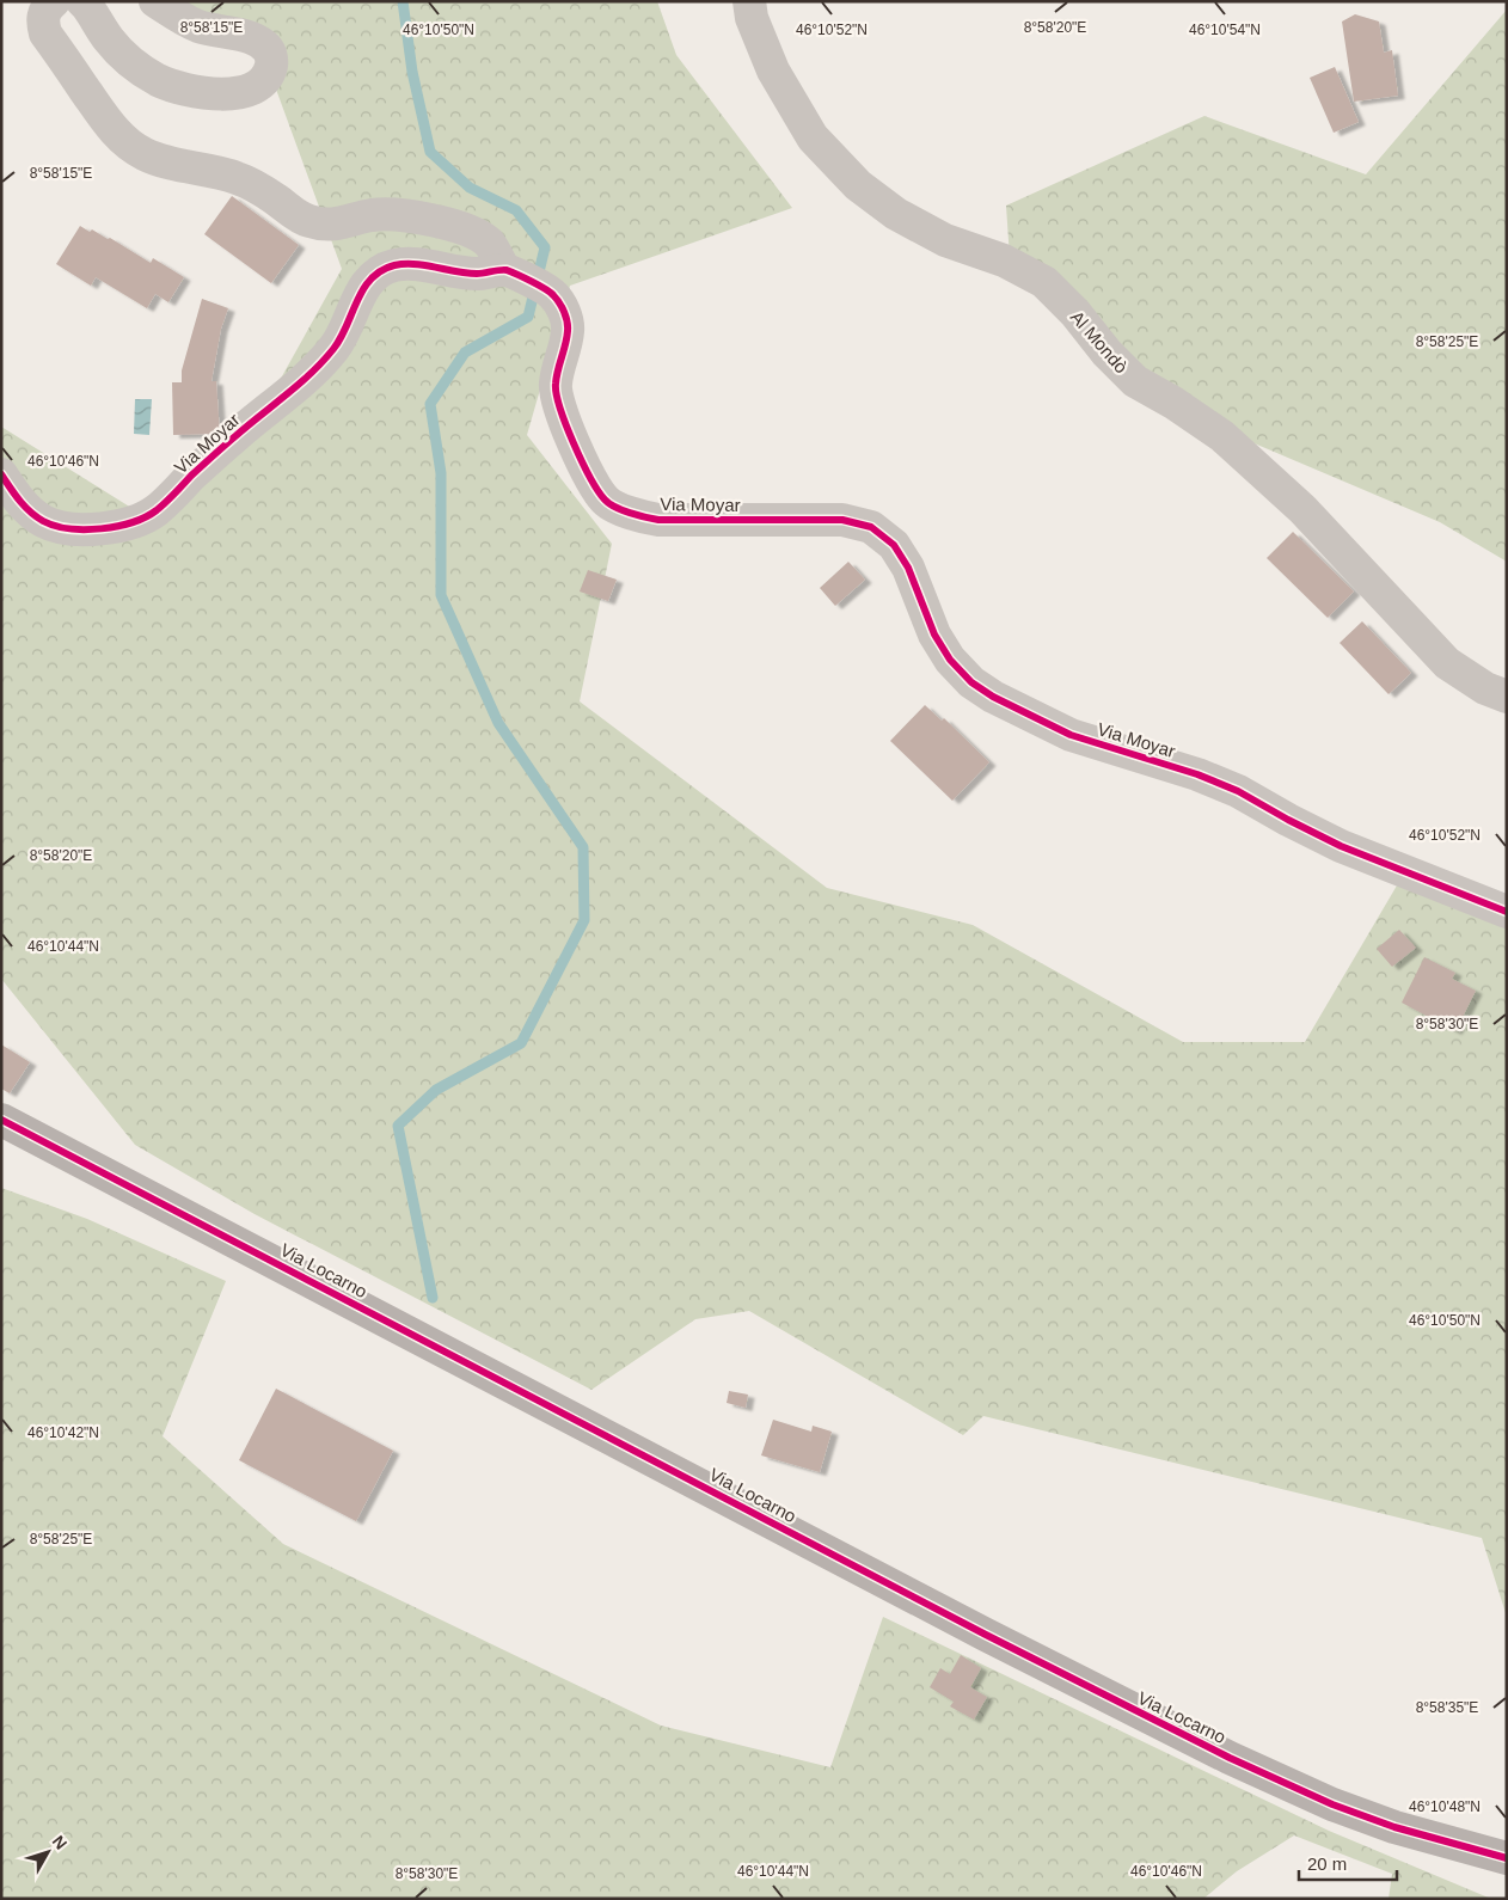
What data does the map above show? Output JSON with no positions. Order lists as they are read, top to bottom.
{
  "streets": {
    "main road": ["Via Locarno"],
    "street": ["Al Mondò", "Via Moyar"]
  },
  "scale_bar": "20 m",
  "north": "top right",
  "coordinates": [
    "8°58'15\"E",
    "8°58'20\"E",
    "46°10'50\"N",
    "46°10'52\"N",
    "46°10'54\"N",
    "8°58'25\"E",
    "46°10'46\"N",
    "46°10'44\"N",
    "8°58'30\"E",
    "46°10'42\"N",
    "8°58'35\"E",
    "46°10'48\"N"
  ]
}
